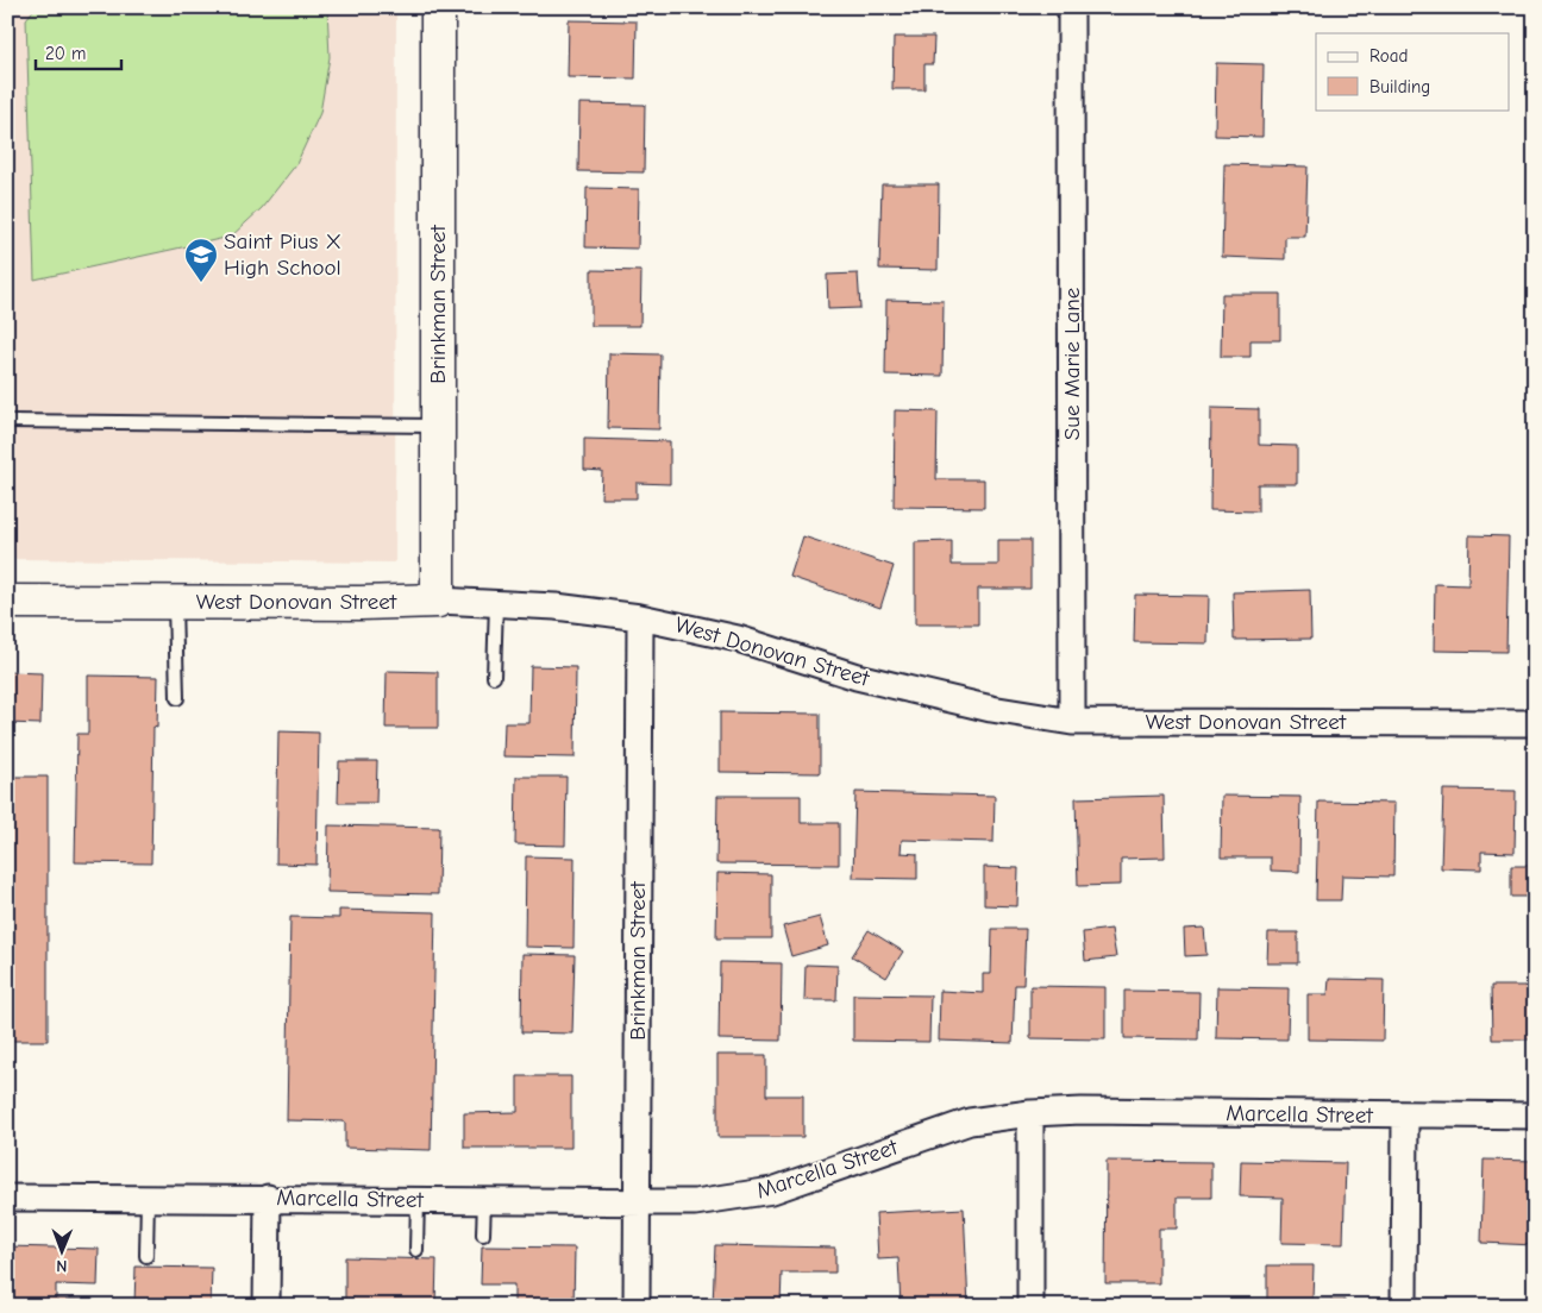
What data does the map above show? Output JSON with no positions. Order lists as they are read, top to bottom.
{
  "streets": {
    "street": [
      "Brinkman Street",
      "Sue Marie Lane",
      "West Donovan Street",
      "Marcella Street"
    ]
  },
  "crossings": [
    ["Brinkman Street", "West Donovan Street"],
    ["Brinkman Street", "Marcella Street"],
    ["Sue Marie Lane", "West Donovan Street"]
  ],
  "places": {
    "school or university": ["Saint Pius X High School"]
  },
  "legend": ["Road", "Building"],
  "scale_bar": "20 m",
  "north": "bottom"
}
